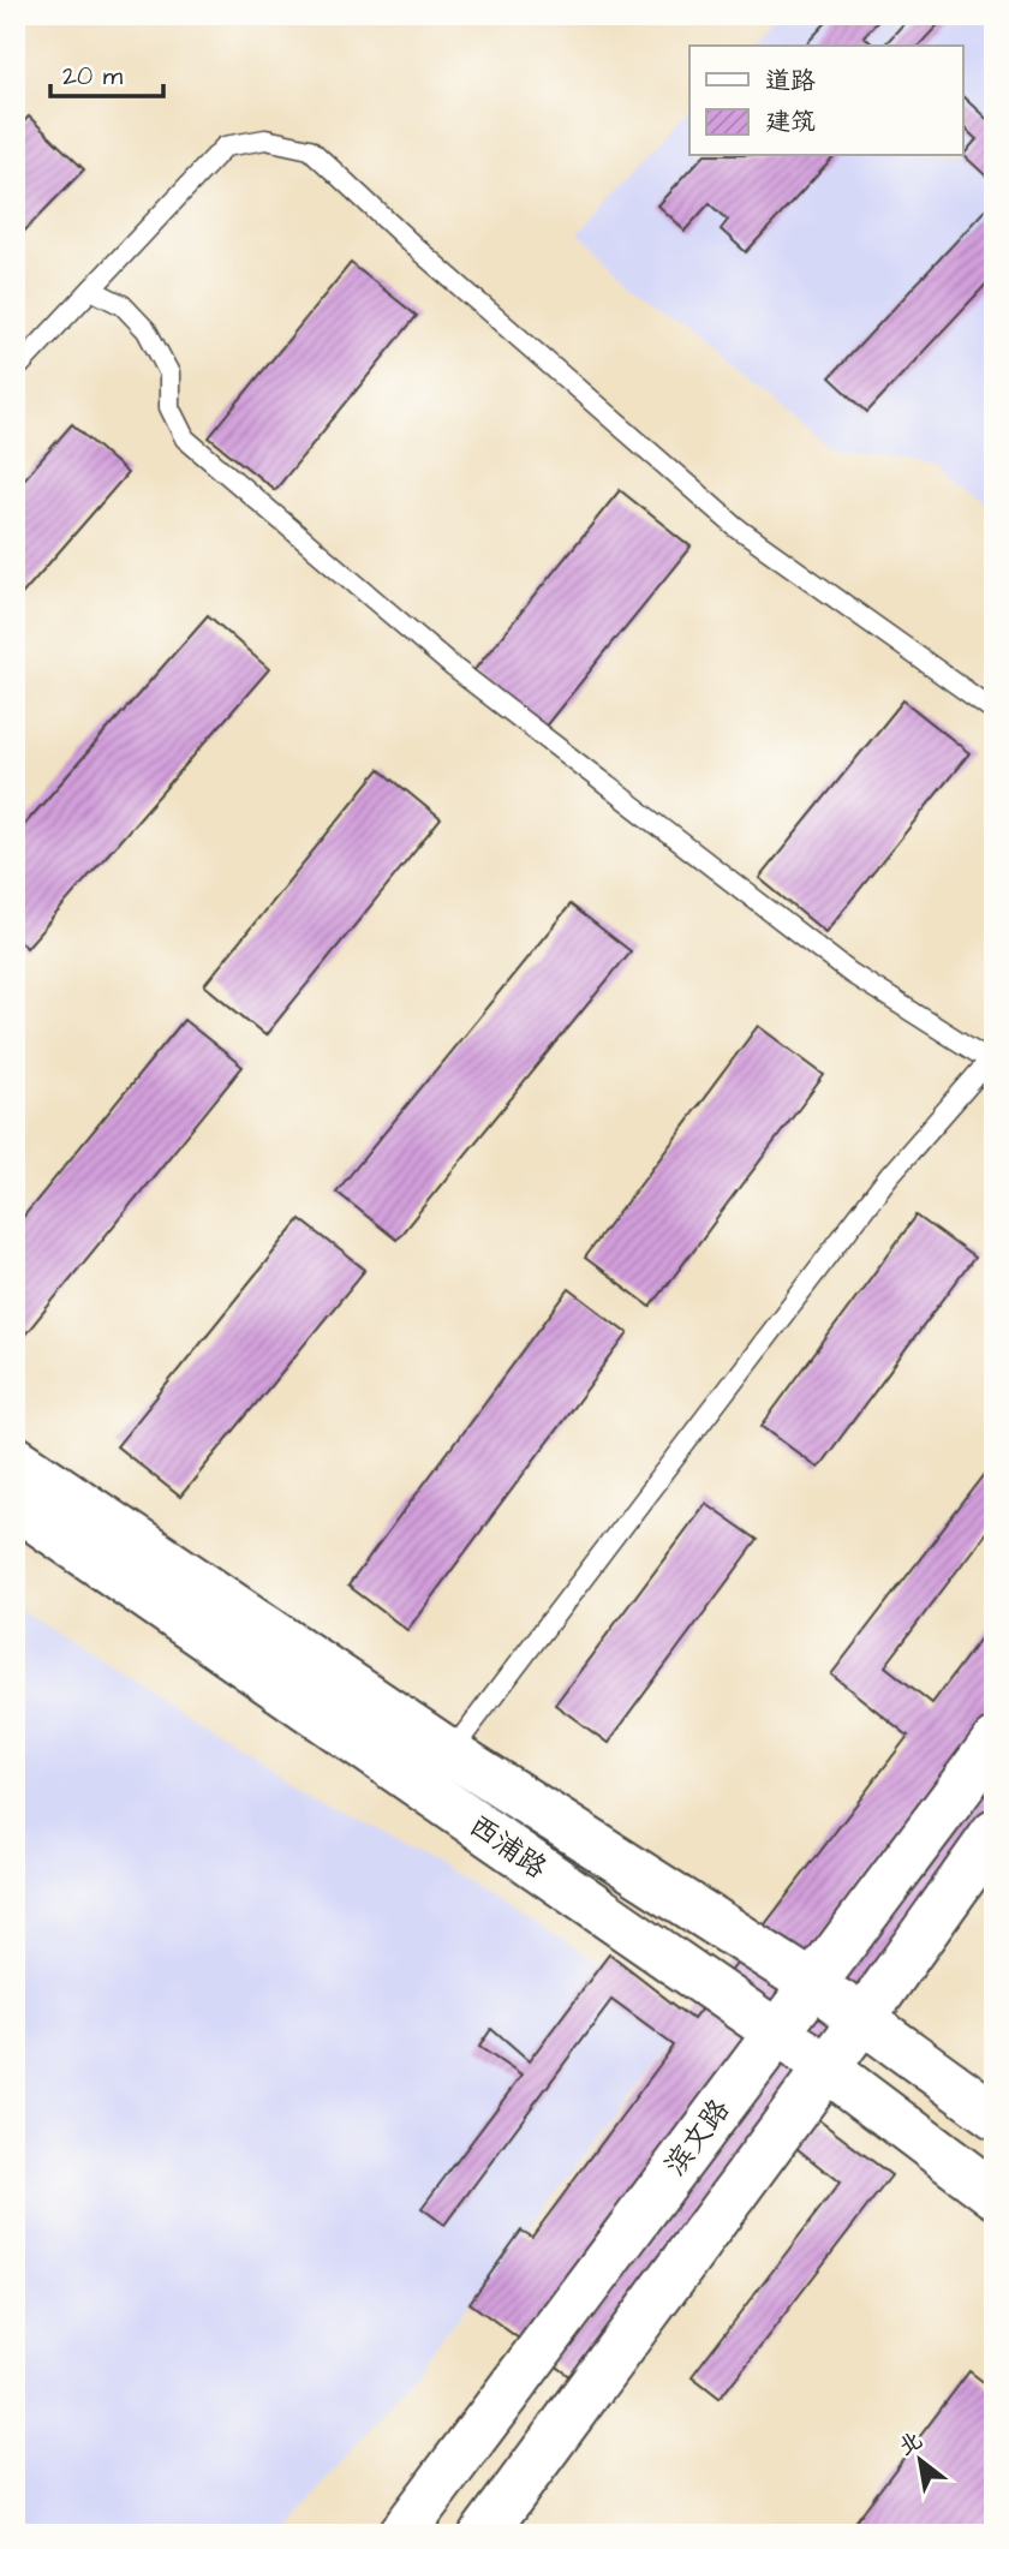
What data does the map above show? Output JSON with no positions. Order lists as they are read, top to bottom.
{
  "streets": {
    "main road": ["西浦路", "滨文路"]
  },
  "crossings": [
    ["西浦路", "滨文路"]
  ],
  "legend": ["道路", "建筑"],
  "scale_bar": "20 m",
  "north": "top left"
}
